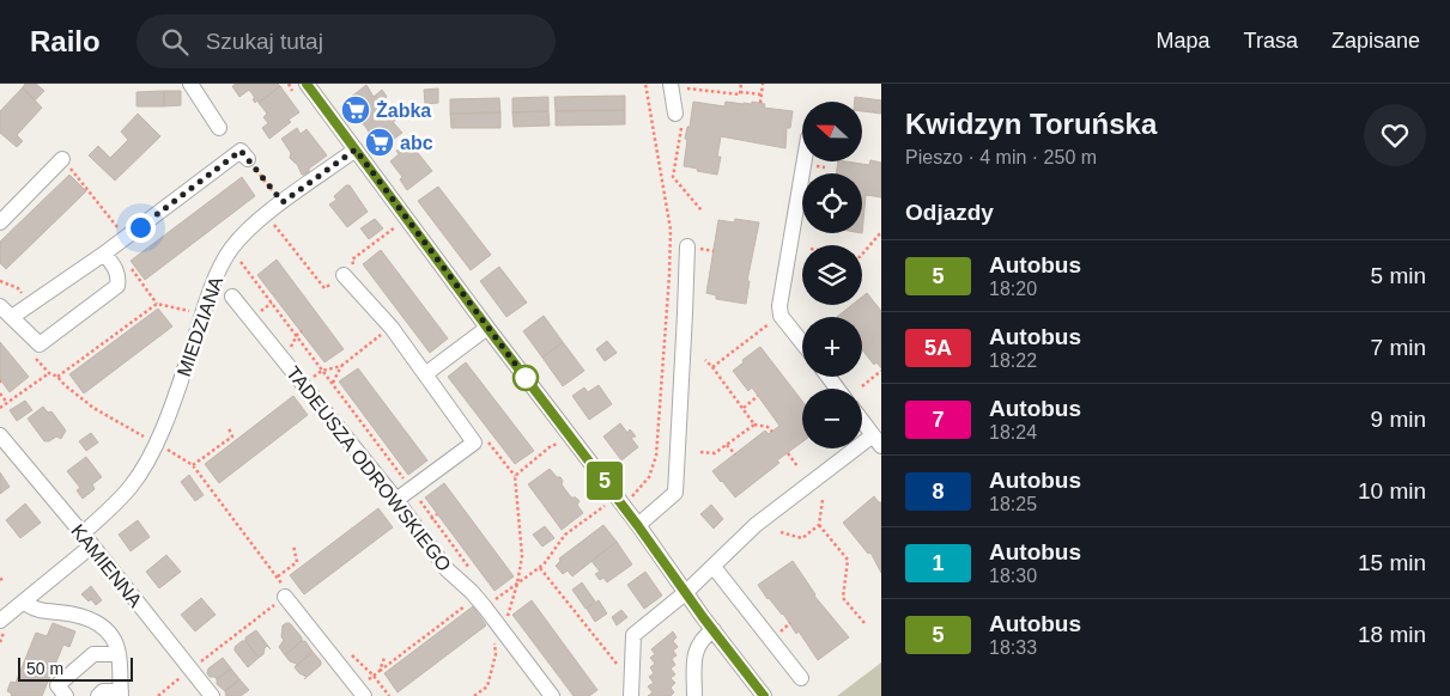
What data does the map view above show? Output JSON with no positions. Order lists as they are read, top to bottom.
{
  "streets": {
    "street": ["MIEDZIANA", "TADEUSZA ODROWSKIEGO", "KAMIENNA"]
  },
  "crossings": [
    ["MIEDZIANA", "KAMIENNA"]
  ],
  "places": {
    "supermarket": ["Żabka", "abc"]
  },
  "lines": ["bus line 5"],
  "scale_bar": "50 m",
  "north": "left",
  "page": {
    "header": "Railo",
    "search": "Szukaj tutaj",
    "nav": ["Mapa", "Trasa", "Zapisane"],
    "on_map": "5",
    "heading": [
      ["Kwidzyn Toruńska", "Pieszo · 4 min · 250 m"],
      "Odjazdy"
    ],
    "map_buttons": ["+", "−"],
    "list": [
      {
        "mark": "5",
        "name": "Autobus",
        "note": "18:20",
        "value": "5 min"
      },
      {
        "mark": "5A",
        "name": "Autobus",
        "note": "18:22",
        "value": "7 min"
      },
      {
        "mark": "7",
        "name": "Autobus",
        "note": "18:24",
        "value": "9 min"
      },
      {
        "mark": "8",
        "name": "Autobus",
        "note": "18:25",
        "value": "10 min"
      },
      {
        "mark": "1",
        "name": "Autobus",
        "note": "18:30",
        "value": "15 min"
      },
      {
        "mark": "5",
        "name": "Autobus",
        "note": "18:33",
        "value": "18 min"
      }
    ],
    "scale": "50 m"
  }
}
